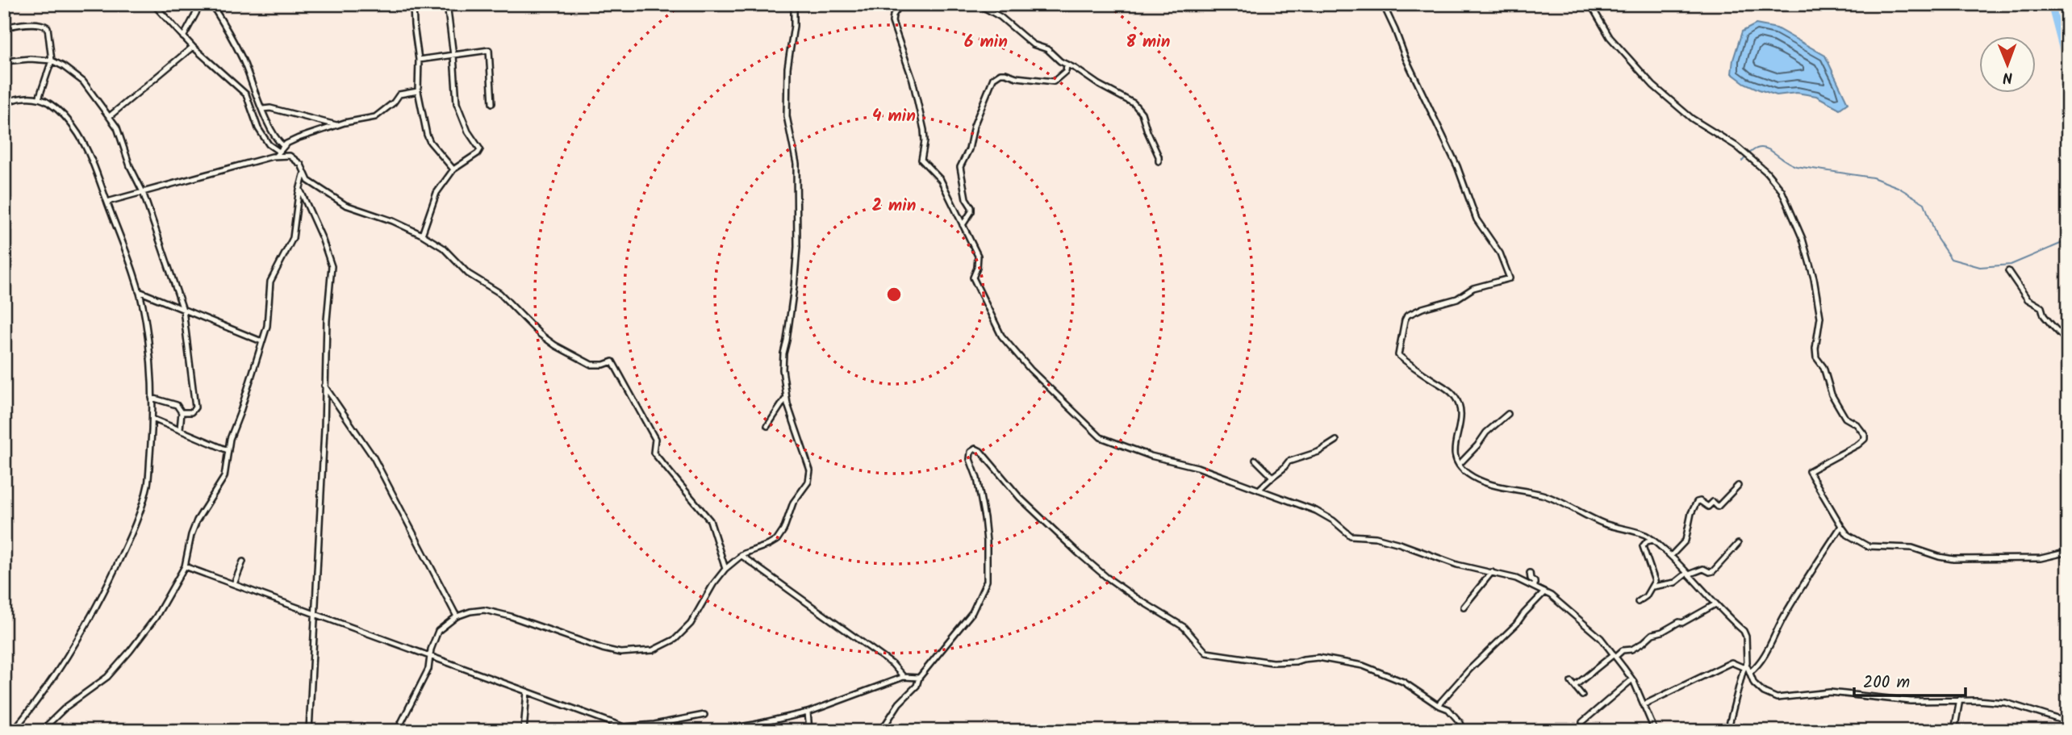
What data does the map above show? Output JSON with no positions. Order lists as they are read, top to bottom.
{
  "scale_bar": "200 m",
  "north": "bottom",
  "rings": [
    "8 min",
    "6 min",
    "4 min",
    "2 min"
  ]
}
